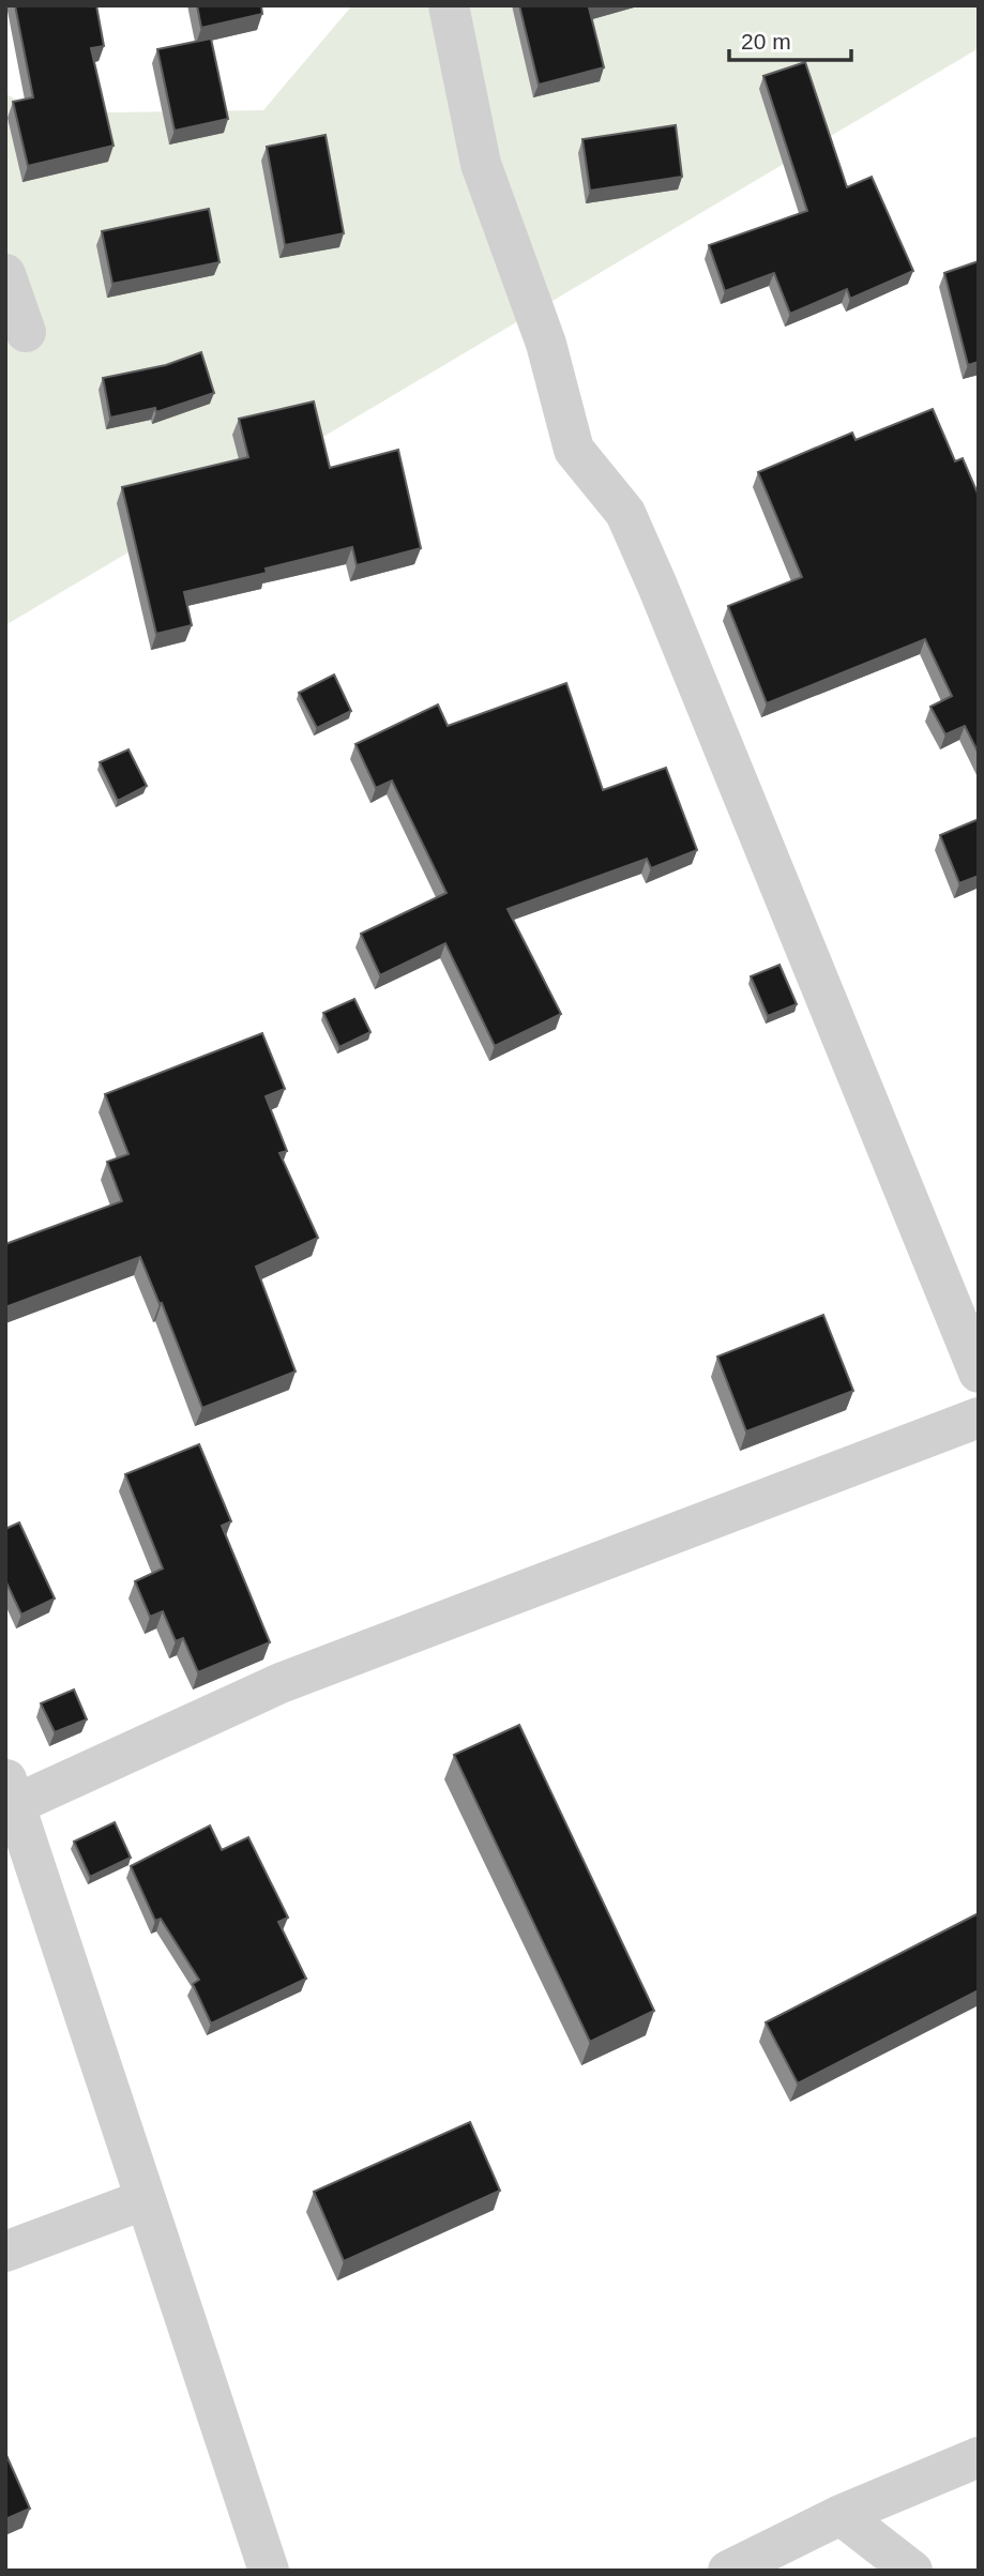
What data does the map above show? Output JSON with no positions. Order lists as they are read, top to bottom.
{
  "scale_bar": "20 m"
}
